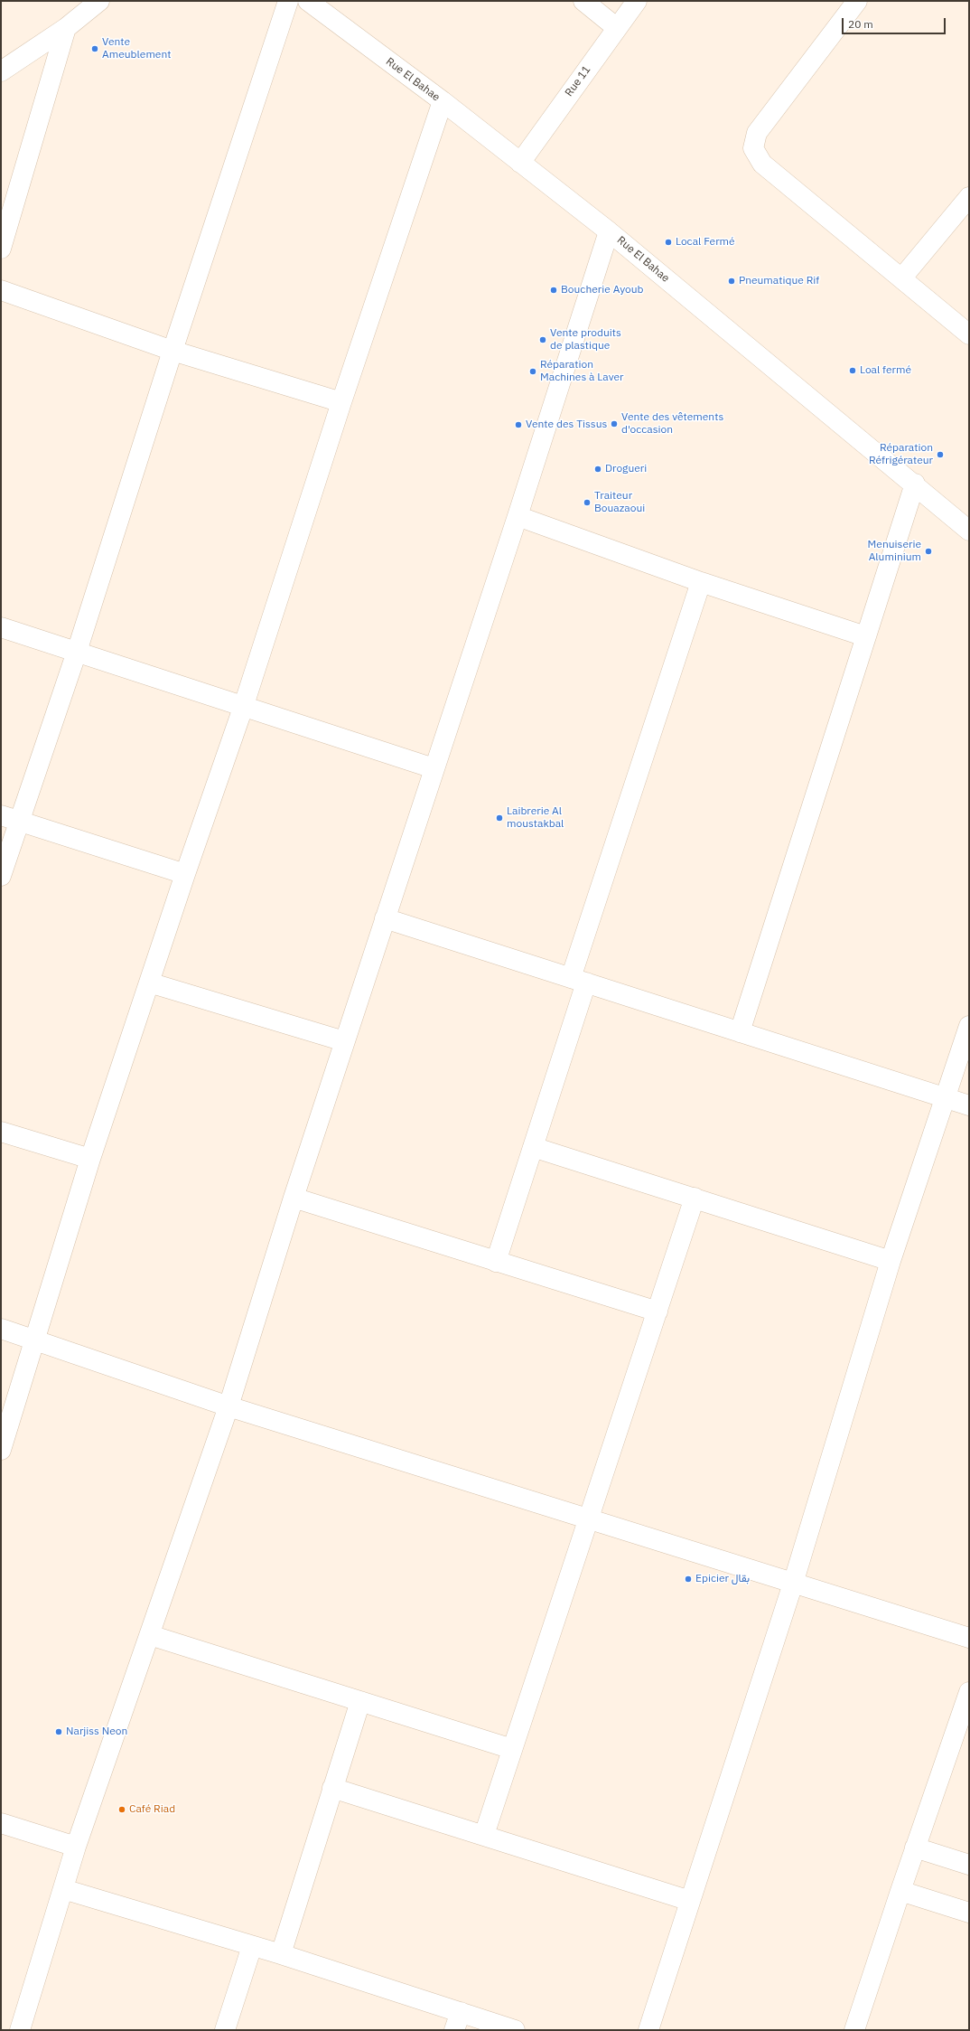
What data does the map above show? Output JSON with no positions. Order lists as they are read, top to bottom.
{
  "streets": {
    "street": ["Rue El Bahae", "Rue 11"]
  },
  "crossings": [
    ["Rue El Bahae", "Rue 11"]
  ],
  "places": [
    "Vente Ameublement",
    "Local Fermé",
    "Pneumatique Rif",
    "Boucherie Ayoub",
    "Vente produits de plastique",
    "Loal fermé",
    "Réparation Machines à Laver",
    "Vente des vêtements d'occasion",
    "Vente des Tissus",
    "Réparation Réfrigérateur",
    "Drogueri",
    "Traiteur Bouazaoui",
    "Menuiserie Aluminium",
    "Laibrerie Al moustakbal",
    "Epicier بقال",
    "Narjiss Neon",
    "Café Riad"
  ],
  "scale_bar": "20 m"
}
